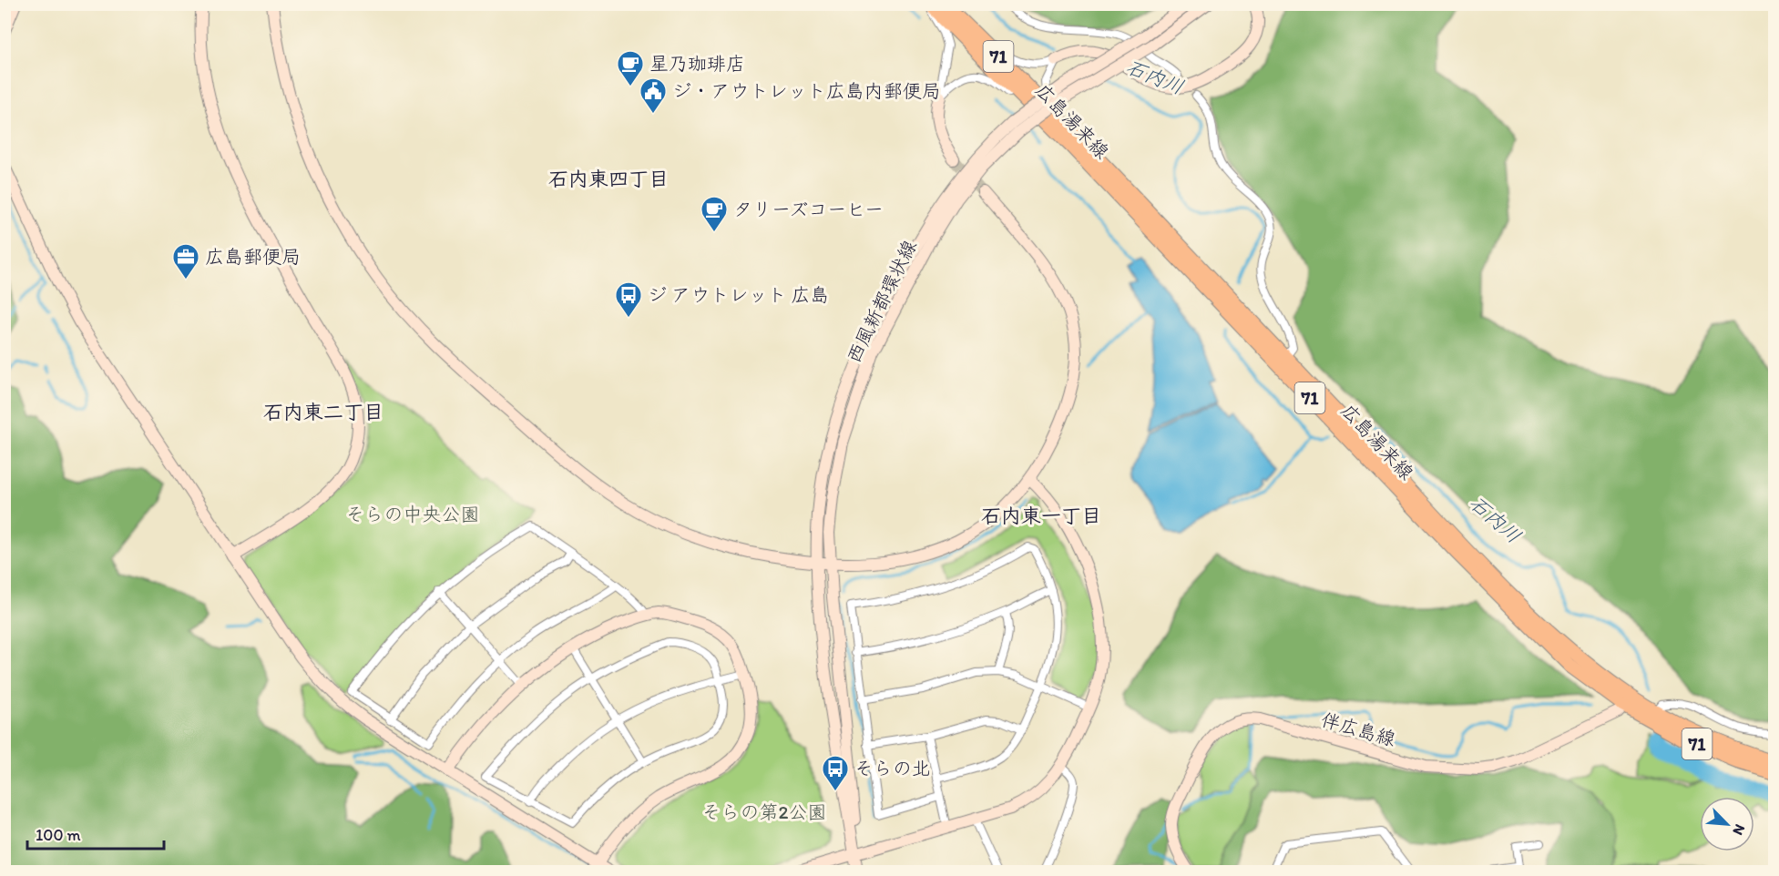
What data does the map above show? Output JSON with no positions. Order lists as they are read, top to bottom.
{
  "streets": {
    "main road": ["71", "広島湯来線"],
    "street": ["西風新都環状線", "伴広島線"]
  },
  "crossings": [
    ["広島湯来線", "伴広島線"]
  ],
  "districts": ["石内東四丁目", "石内東二丁目", "石内東一丁目"],
  "water": ["石内川"],
  "parks": ["そらの中央公園", "そらの第2公園"],
  "places": {
    "cafe": ["星乃珈琲店", "タリーズコーヒー"],
    "public building": ["ジ・アウトレット広島内郵便局"],
    "office": ["広島郵便局"],
    "bus stop": ["ジ アウトレット 広島", "そらの北"]
  },
  "scale_bar": "100 m",
  "north": "bottom right"
}
